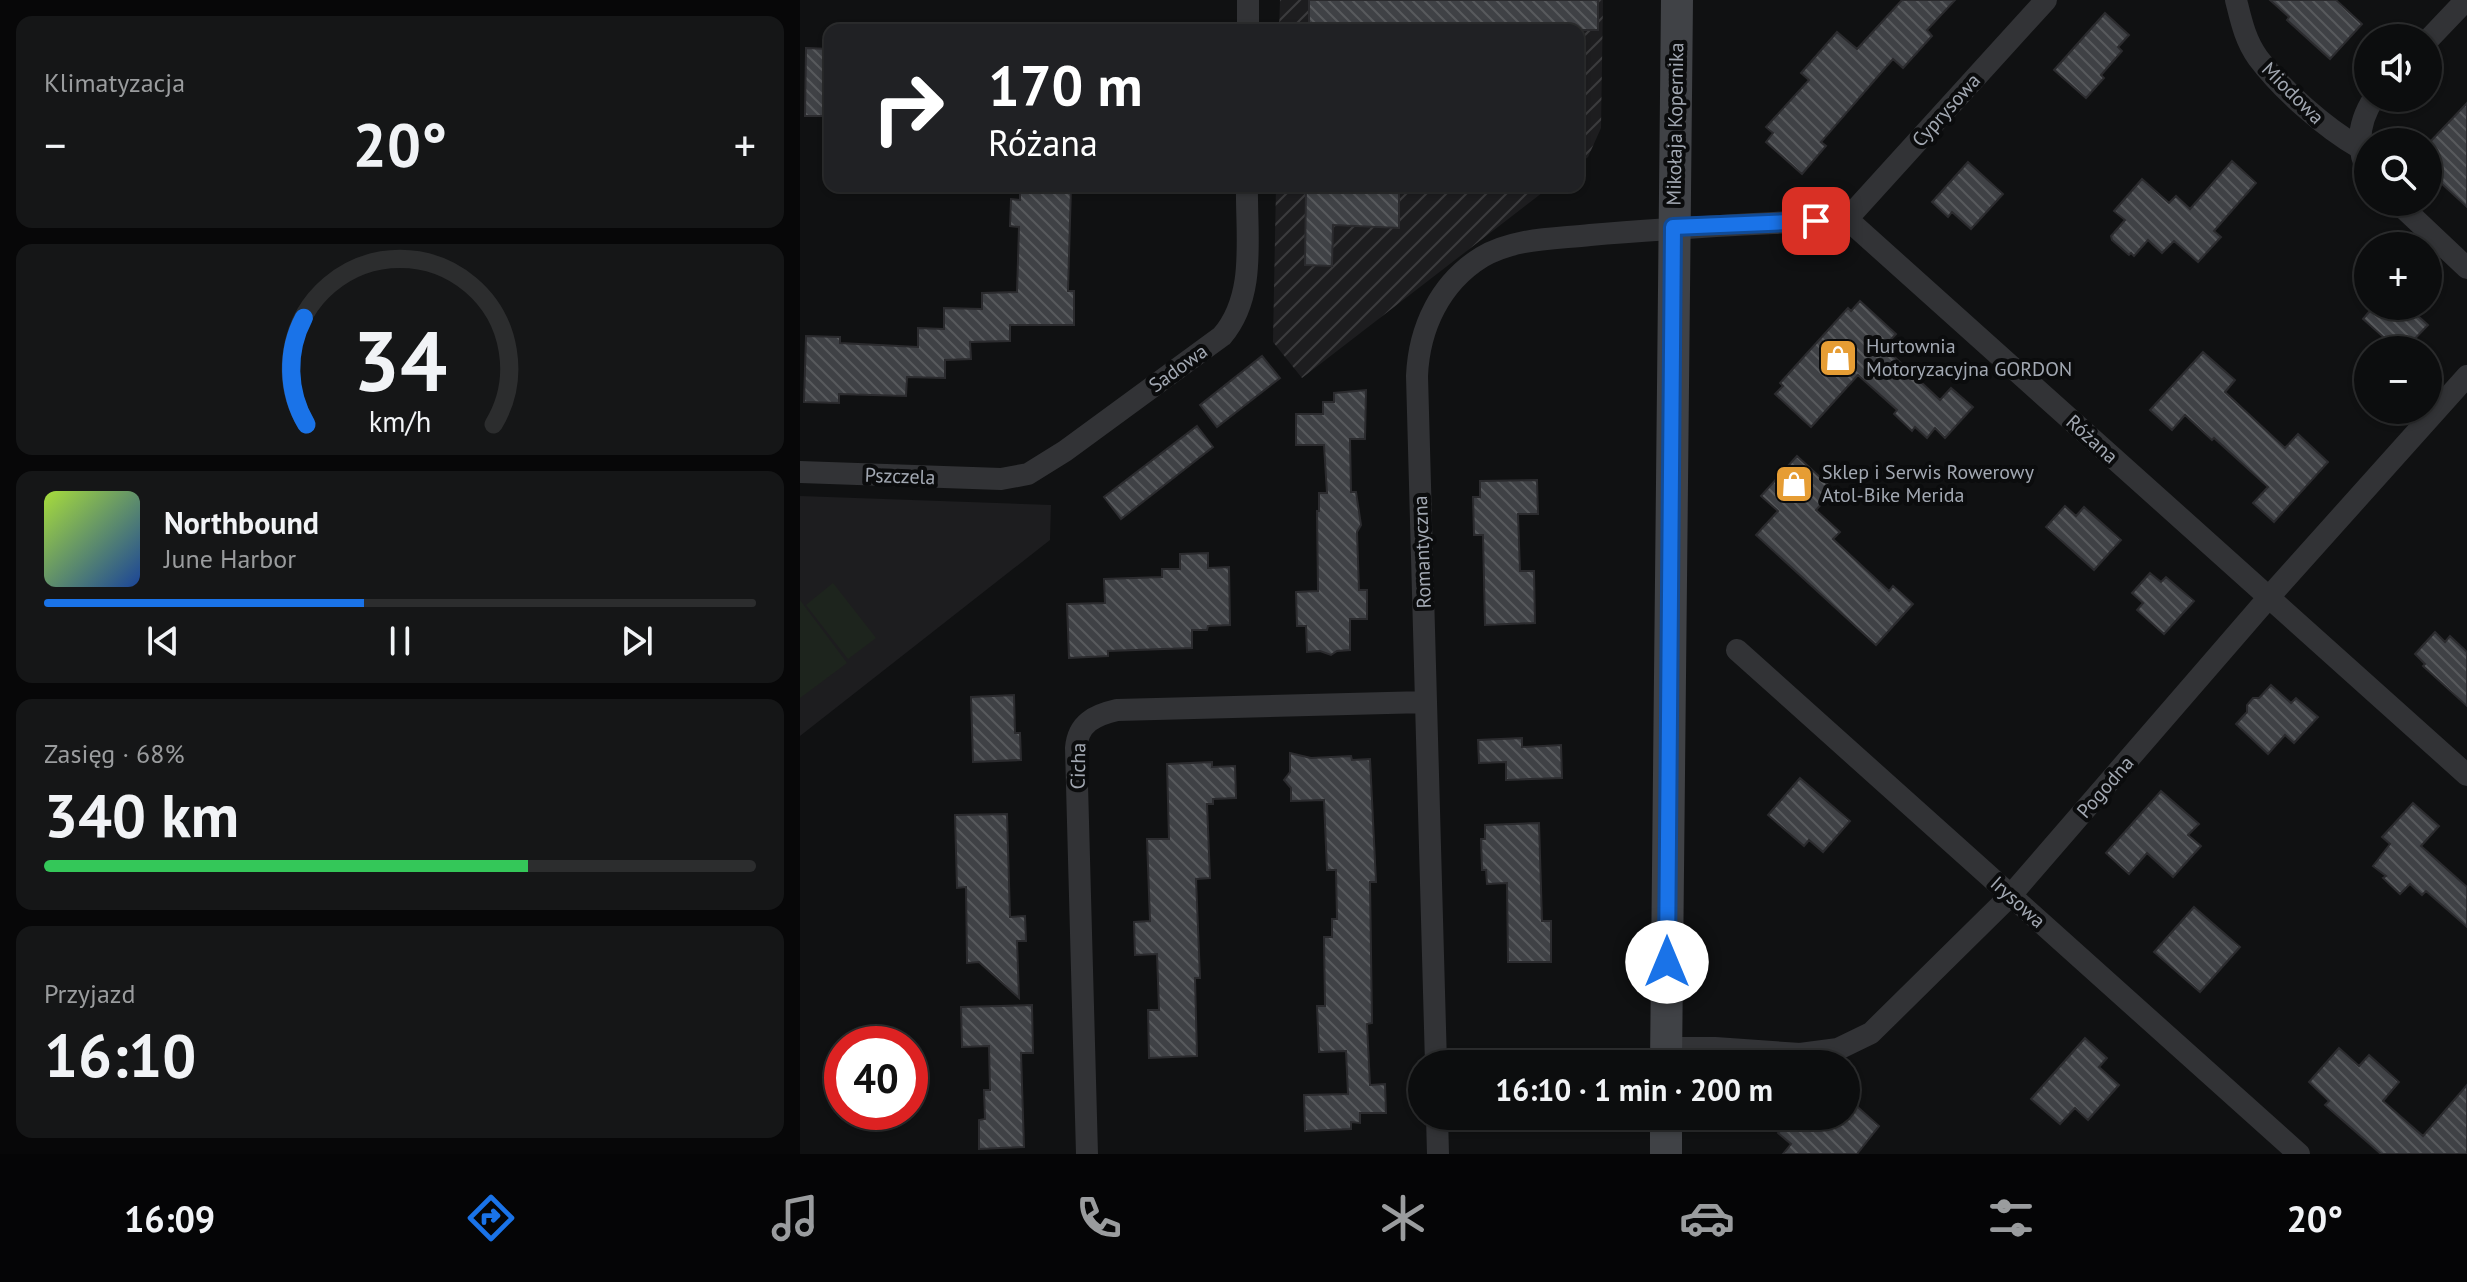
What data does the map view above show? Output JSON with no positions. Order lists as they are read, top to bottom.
{
  "streets": {
    "street": [
      "Miodowa",
      "Cyprysowa",
      "Mikołaja Kopernika",
      "Sadowa",
      "Różana",
      "Pszczela",
      "Romantyczna",
      "Cicha",
      "Pogodna",
      "Irysowa"
    ]
  },
  "crossings": [
    ["Cyprysowa", "Różana"],
    ["Mikołaja Kopernika", "Romantyczna"],
    ["Sadowa", "Pszczela"],
    ["Różana", "Pogodna"],
    ["Romantyczna", "Cicha"],
    ["Pogodna", "Irysowa"]
  ],
  "places": {
    "shop": ["Hurtownia Motoryzacyjna GORDON", "Sklep i Serwis Rowerowy Atol-Bike Merida"]
  },
  "page": {
    "tile": [
      "Klimatyzacja",
      ["Zasięg · 68%", "340 km"],
      ["Przyjazd", "16:10"]
    ],
    "map_buttons": ["+", "−"],
    "turn": ["170 m", "Różana"],
    "heat": ["−", "20°", "+"],
    "song": ["Northbound", "June Harbor"],
    "limit": "40",
    "trip": "16:10 · 1 min · 200 m",
    "tabs": ["16:09", "20°"],
    "gauge": ["34", "km/h"]
  }
}
